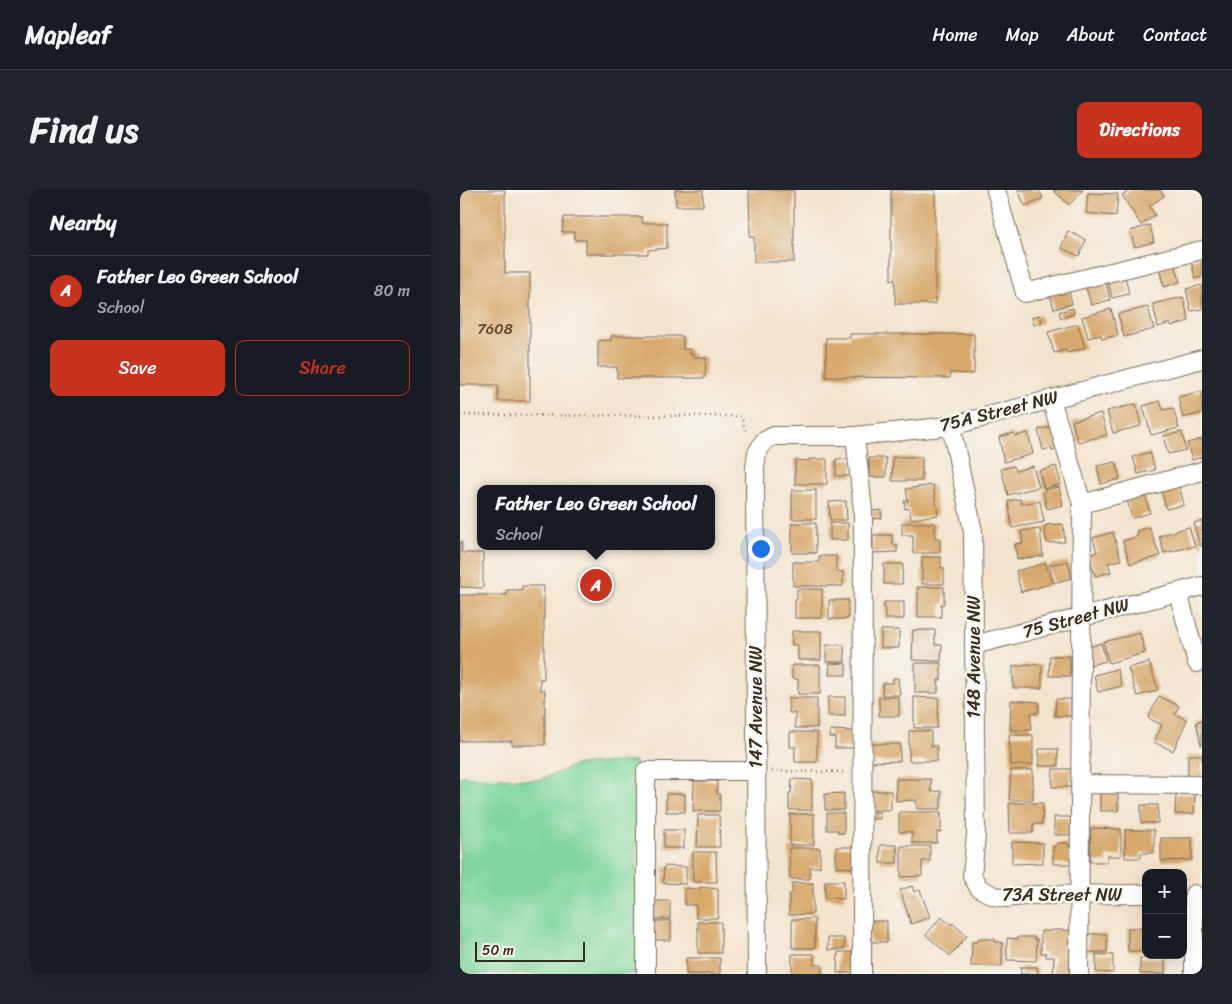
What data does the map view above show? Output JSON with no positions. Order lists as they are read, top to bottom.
{
  "streets": {
    "street": [
      "75A Street NW",
      "75 Street NW",
      "148 Avenue NW",
      "147 Avenue NW",
      "73A Street NW"
    ]
  },
  "crossings": [
    ["75A Street NW", "148 Avenue NW"],
    ["75A Street NW", "147 Avenue NW"],
    ["75 Street NW", "148 Avenue NW"],
    ["148 Avenue NW", "73A Street NW"]
  ],
  "house_numbers": ["7608"],
  "scale_bar": "50 m",
  "page": {
    "header": "Mapleaf",
    "nav": [
      "Home",
      "Map",
      "About",
      "Contact"
    ],
    "title": "Find us",
    "buttons": [
      "Directions",
      ["Save", "Share"]
    ],
    "heading": "Nearby",
    "list": [
      {
        "mark": "A",
        "name": "Father Leo Green School",
        "note": "School",
        "value": "80 m"
      }
    ],
    "popup": ["Father Leo Green School", "School"],
    "pins": "A",
    "map_buttons": ["+", "−"],
    "scale": "50 m"
  }
}
